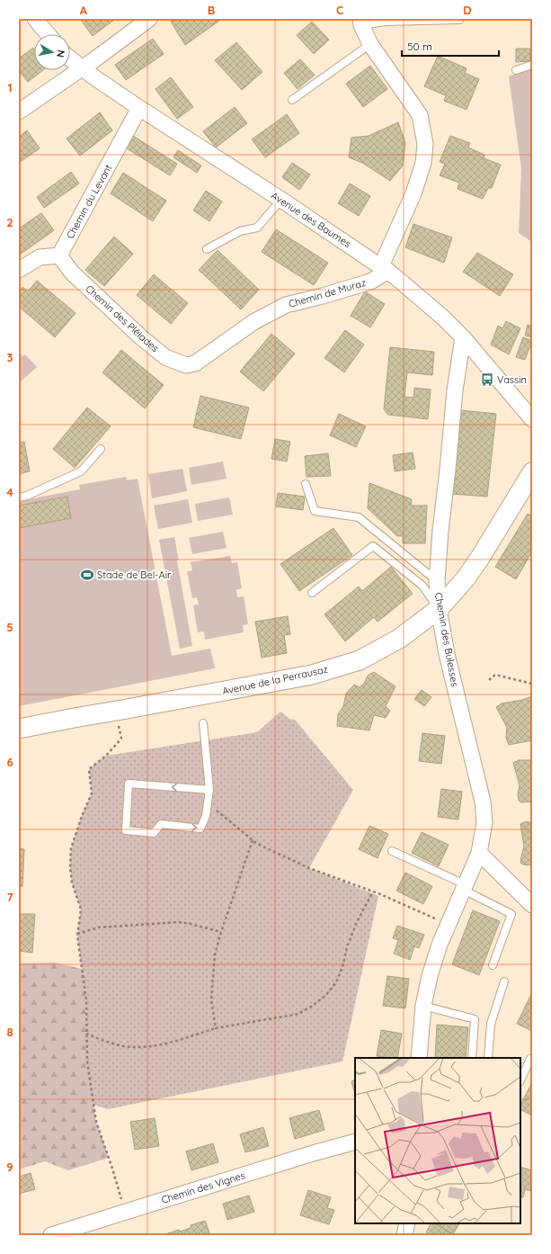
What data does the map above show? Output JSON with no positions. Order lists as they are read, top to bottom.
{
  "streets": {
    "street": [
      "Chemin du Levant",
      "Avenue des Baumes",
      "Chemin de Muraz",
      "Chemin des Pléiades",
      "Chemin des Bulesses",
      "Avenue de la Perrausaz",
      "Chemin des Vignes"
    ]
  },
  "crossings": [
    ["Chemin du Levant", "Avenue des Baumes"],
    ["Chemin du Levant", "Chemin des Pléiades"],
    ["Avenue des Baumes", "Chemin de Muraz"],
    ["Avenue des Baumes", "Chemin des Bulesses"],
    ["Chemin de Muraz", "Chemin des Pléiades"],
    ["Chemin des Bulesses", "Avenue de la Perrausaz"]
  ],
  "places": {
    "bus stop": ["Vassin"],
    "sports": ["Stade de Bel-Air"]
  },
  "scale_bar": "50 m",
  "north": "right",
  "grid": {
    "columns": [
      "A",
      "B",
      "C",
      "D"
    ],
    "rows": [
      "1",
      "2",
      "3",
      "4",
      "5",
      "6",
      "7",
      "8",
      "9"
    ]
  }
}
